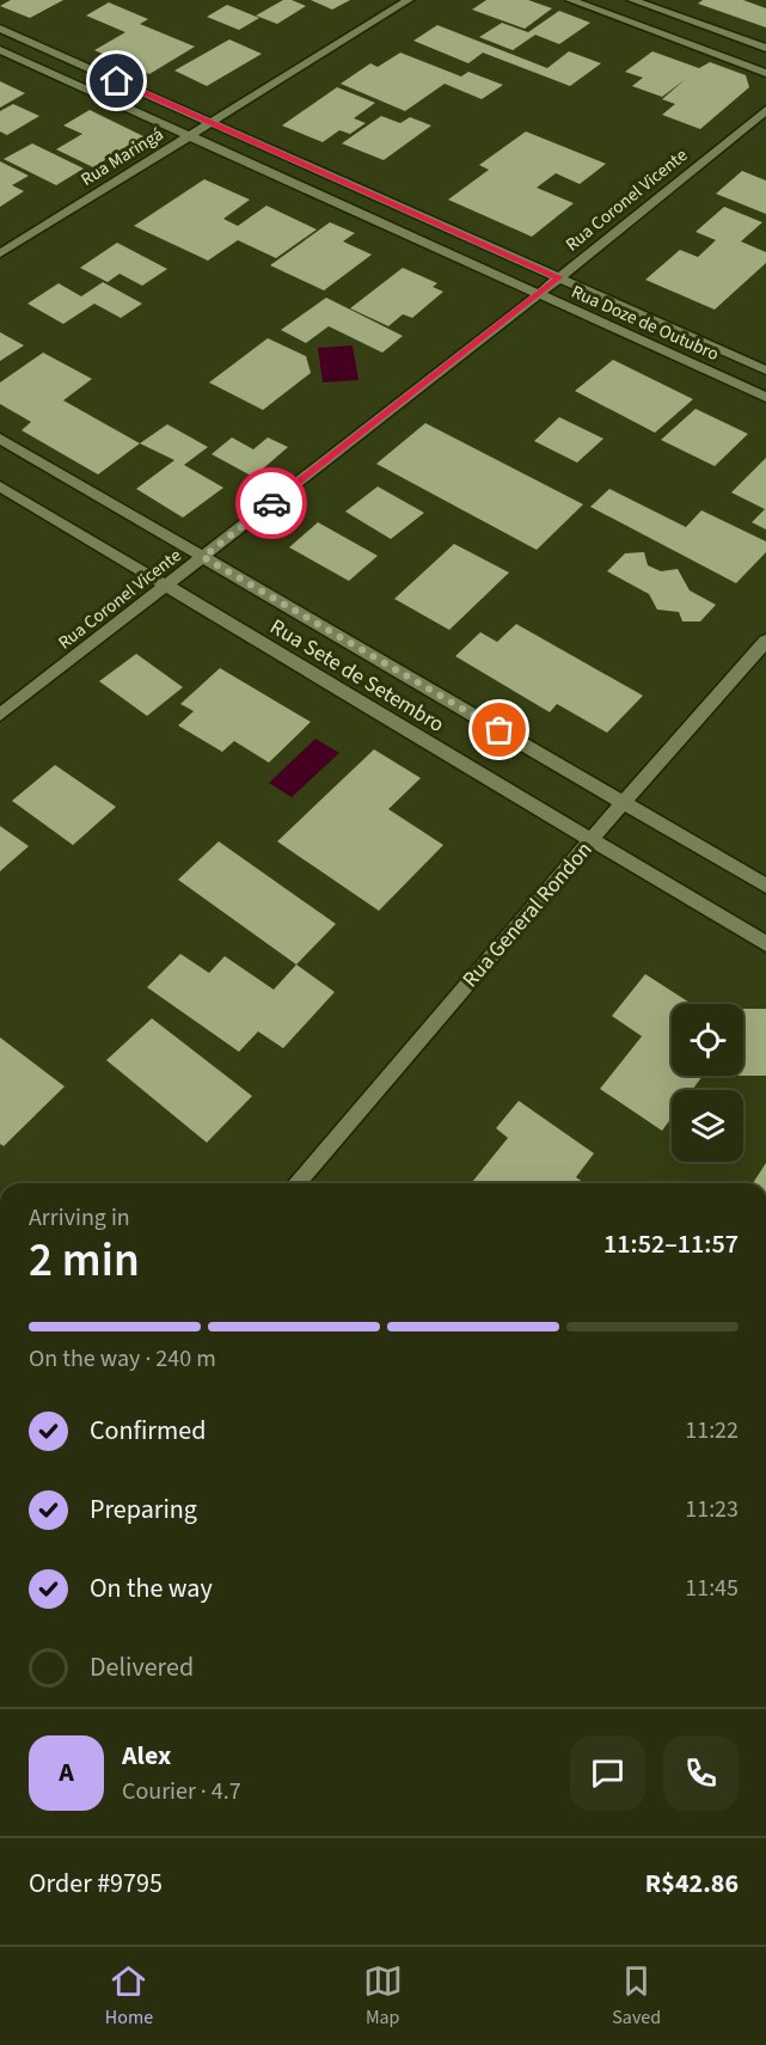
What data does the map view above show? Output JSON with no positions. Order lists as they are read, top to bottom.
{
  "streets": {
    "street": [
      "Rua Maringá",
      "Rua Coronel Vicente",
      "Rua Doze de Outubro",
      "Rua Sete de Setembro",
      "Rua General Rondon"
    ]
  },
  "crossings": [
    ["Rua Maringá", "Rua Doze de Outubro"],
    ["Rua Coronel Vicente", "Rua Doze de Outubro"],
    ["Rua Coronel Vicente", "Rua Sete de Setembro"],
    ["Rua Sete de Setembro", "Rua General Rondon"]
  ],
  "page": {
    "heading": ["2 min", "Arriving in", "11:52–11:57"],
    "panel": [
      "Alex",
      "Courier · 4.7",
      "Order #9795",
      "R$42.86"
    ],
    "bar": "On the way · 240 m",
    "list": [
      ["Confirmed", "11:22"],
      ["Preparing", "11:23"],
      ["On the way", "11:45"],
      "Delivered"
    ],
    "round": "A",
    "tabs": ["Home", "Map", "Saved"]
  }
}
